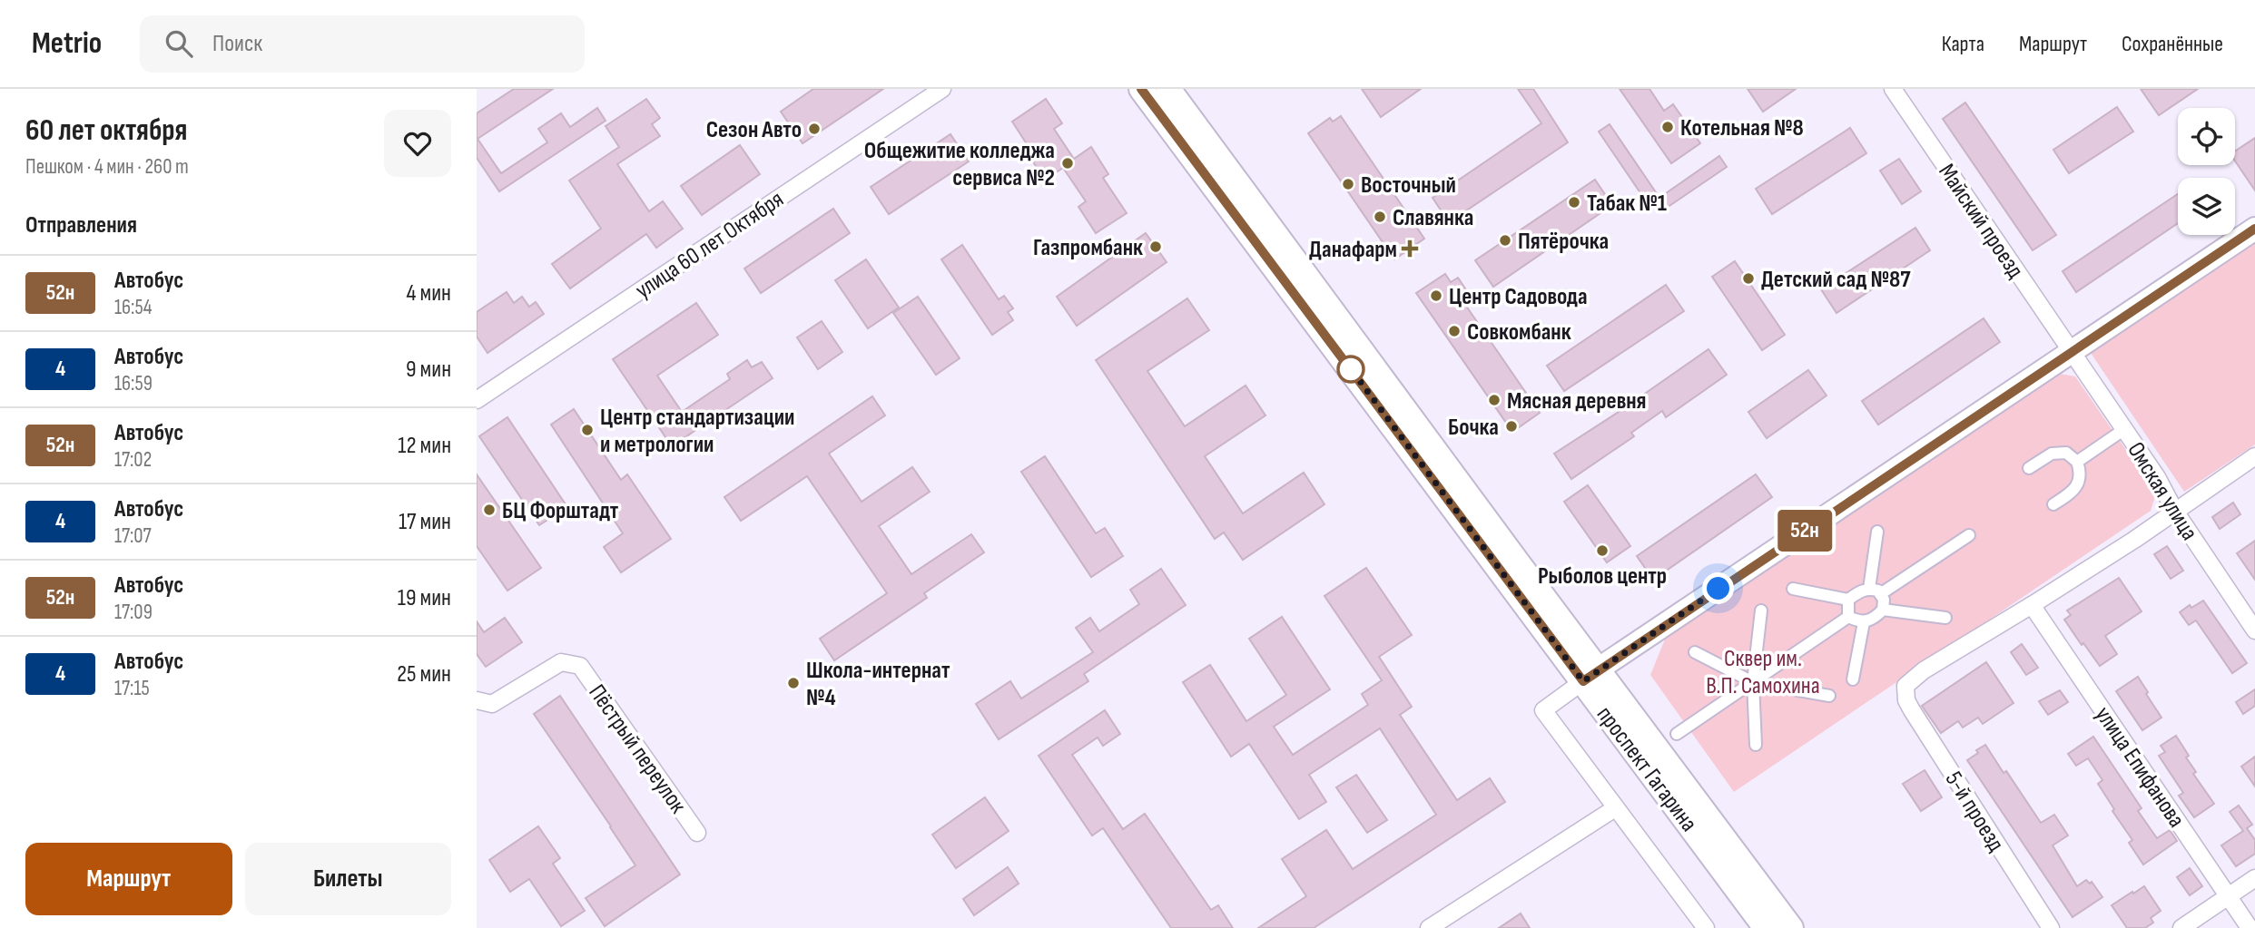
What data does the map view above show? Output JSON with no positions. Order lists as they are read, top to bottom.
{
  "streets": {
    "main road": ["проспект Гагарина"],
    "street": [
      "Майский проезд",
      "улица 60 лет Октября",
      "Омская улица",
      "Пёстрый переулок",
      "улица Епифанова",
      "5-й проезд"
    ]
  },
  "crossings": [
    ["Майский проезд", "Омская улица"],
    ["улица Епифанова", "5-й проезд"]
  ],
  "parks": ["Сквер им. В.П. Самохина"],
  "places": {
    "other": [
      "Котельная №8",
      "Сезон Авто",
      "Общежитие колледжа сервиса №2",
      "Восточный",
      "Табак №1",
      "Славянка",
      "Пятёрочка",
      "Газпромбанк",
      "Детский сад №87",
      "Центр Садовода",
      "Совкомбанк",
      "Мясная деревня",
      "Бочка",
      "Центр стандартизации и метрологии",
      "БЦ Форштадт",
      "Рыболов центр",
      "Школа-интернат №4"
    ],
    "health": ["Данафарм"]
  },
  "lines": ["bus line 52н"],
  "page": {
    "header": "Metrio",
    "search": "Поиск",
    "nav": ["Карта", "Маршрут", "Сохранённые"],
    "heading": [
      ["60 лет октября", "Пешком · 4 мин · 260 m"],
      "Отправления"
    ],
    "on_map": "52н",
    "list": [
      {
        "mark": "52н",
        "name": "Автобус",
        "note": "16:54",
        "value": "4 мин"
      },
      {
        "mark": "4",
        "name": "Автобус",
        "note": "16:59",
        "value": "9 мин"
      },
      {
        "mark": "52н",
        "name": "Автобус",
        "note": "17:02",
        "value": "12 мин"
      },
      {
        "mark": "4",
        "name": "Автобус",
        "note": "17:07",
        "value": "17 мин"
      },
      {
        "mark": "52н",
        "name": "Автобус",
        "note": "17:09",
        "value": "19 мин"
      },
      {
        "mark": "4",
        "name": "Автобус",
        "note": "17:15",
        "value": "25 мин"
      }
    ],
    "buttons": ["Маршрут", "Билеты"]
  }
}
